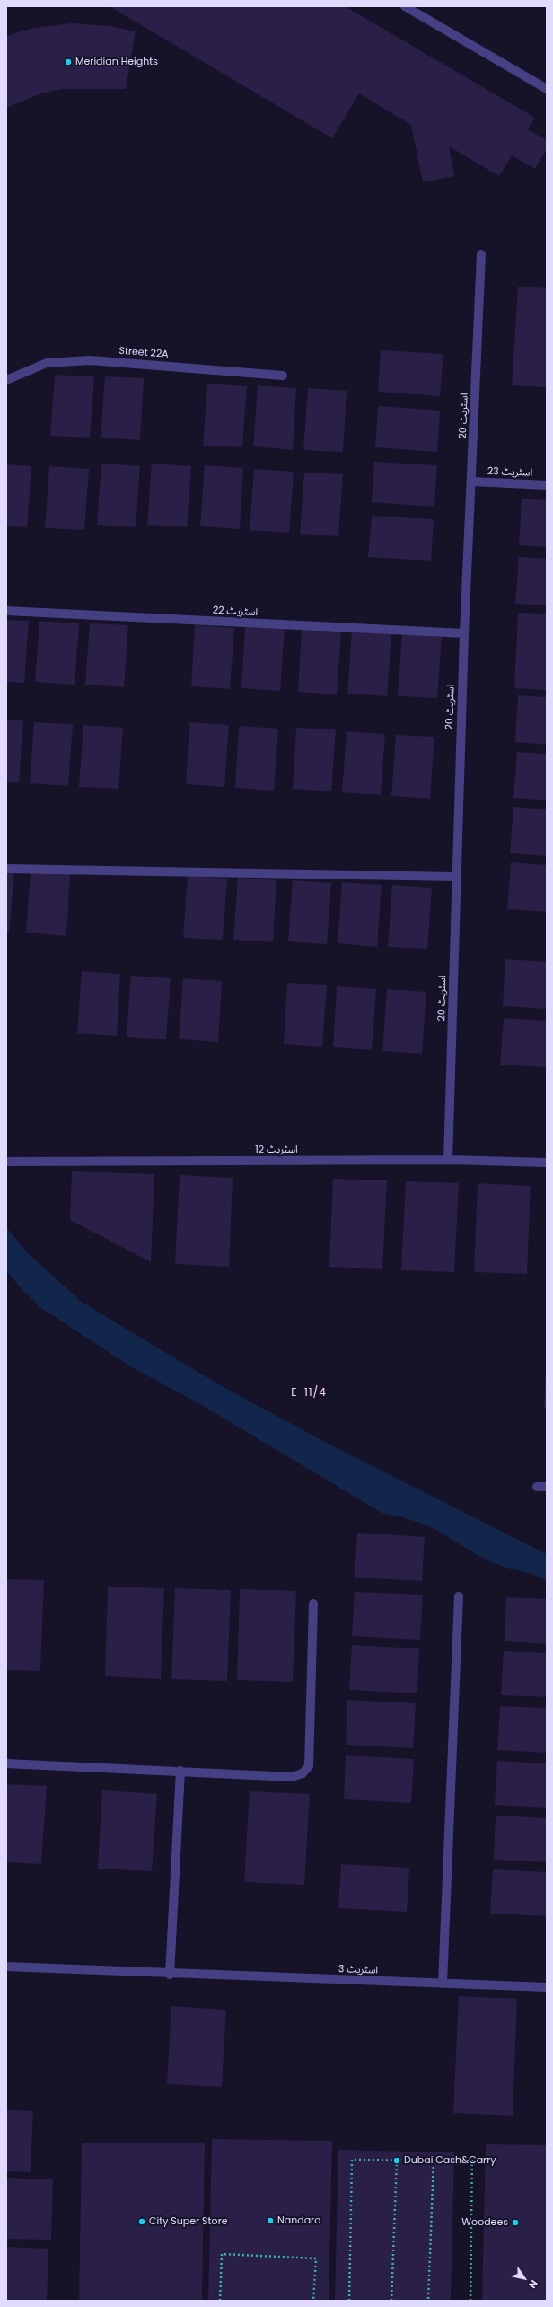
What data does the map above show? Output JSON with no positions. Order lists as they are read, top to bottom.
{
  "streets": {
    "street": [
      "Street 22A",
      "اسٹریٹ 20",
      "اسٹریٹ 23",
      "اسٹریٹ 22",
      "اسٹریٹ 12",
      "اسٹریٹ 3"
    ]
  },
  "crossings": [
    ["اسٹریٹ 20", "اسٹریٹ 23"],
    ["اسٹریٹ 20", "اسٹریٹ 22"],
    ["اسٹریٹ 20", "اسٹریٹ 12"]
  ],
  "districts": ["E-11/4"],
  "places": [
    "Meridian Heights",
    "Dubai Cash&Carry",
    "Nandara",
    "City Super Store",
    "Woodees"
  ],
  "north": "bottom right"
}
